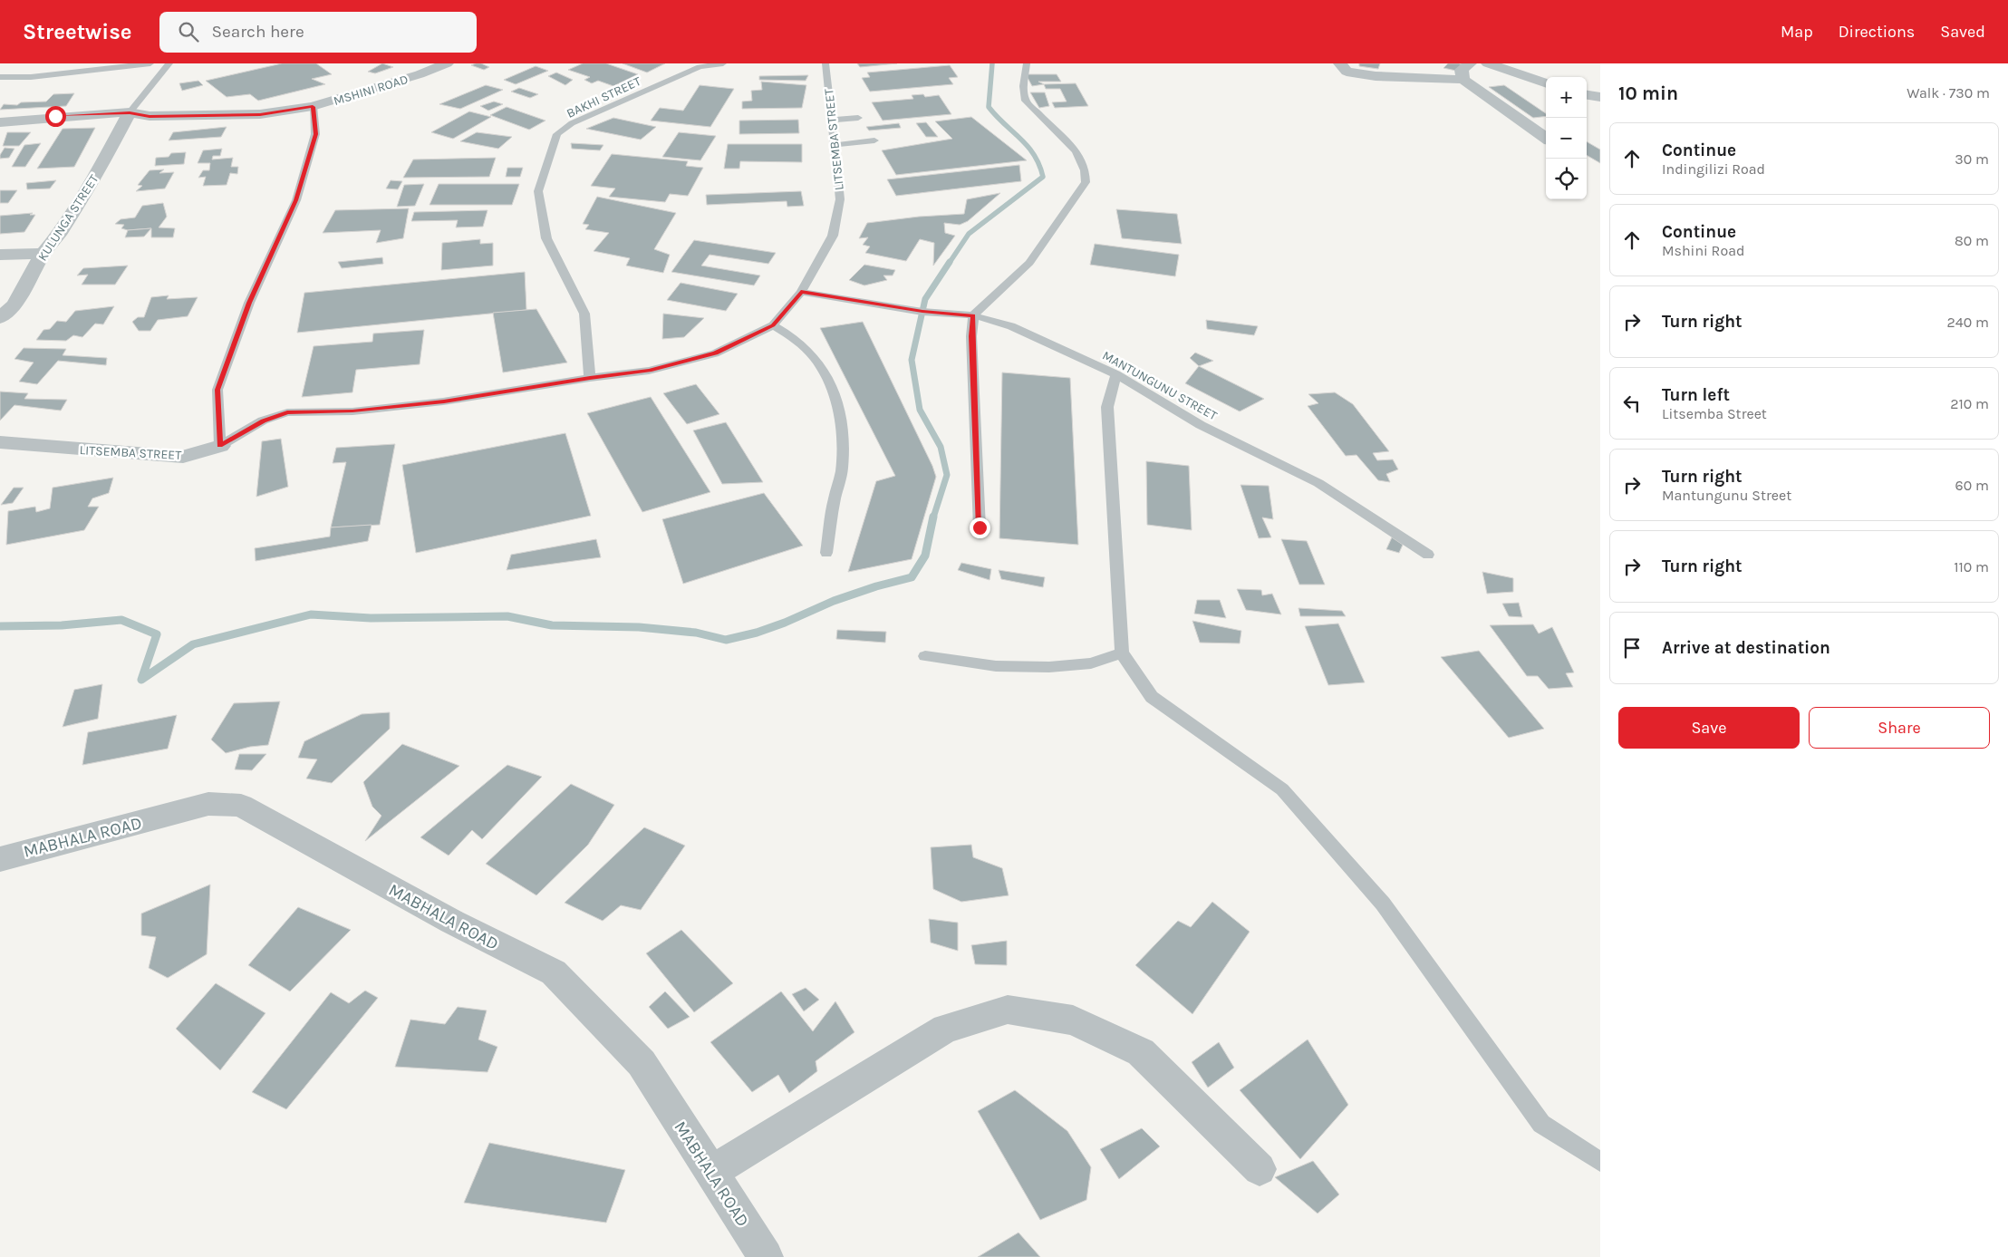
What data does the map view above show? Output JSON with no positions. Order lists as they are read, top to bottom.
{
  "streets": {
    "street": [
      "MSHINI ROAD",
      "LITSEMBA STREET",
      "KULUNGA STREET",
      "MABHALA ROAD"
    ],
    "lane": ["BAKHI STREET", "MANTUNGUNU STREET"]
  },
  "crossings": [
    ["MSHINI ROAD", "KULUNGA STREET"],
    ["BAKHI STREET", "LITSEMBA STREET"],
    ["LITSEMBA STREET", "MANTUNGUNU STREET"]
  ],
  "page": {
    "header": "Streetwise",
    "search": "Search here",
    "nav": ["Map", "Directions", "Saved"],
    "heading": ["10 min", "Walk · 730 m"],
    "map_buttons": ["+", "−"],
    "list": [
      ["Continue", "Indingilizi Road", "30 m"],
      ["Continue", "Mshini Road", "80 m"],
      ["Turn right", "240 m"],
      ["Turn left", "Litsemba Street", "210 m"],
      ["Turn right", "Mantungunu Street", "60 m"],
      ["Turn right", "110 m"],
      "Arrive at destination"
    ],
    "buttons": ["Save", "Share"]
  }
}
